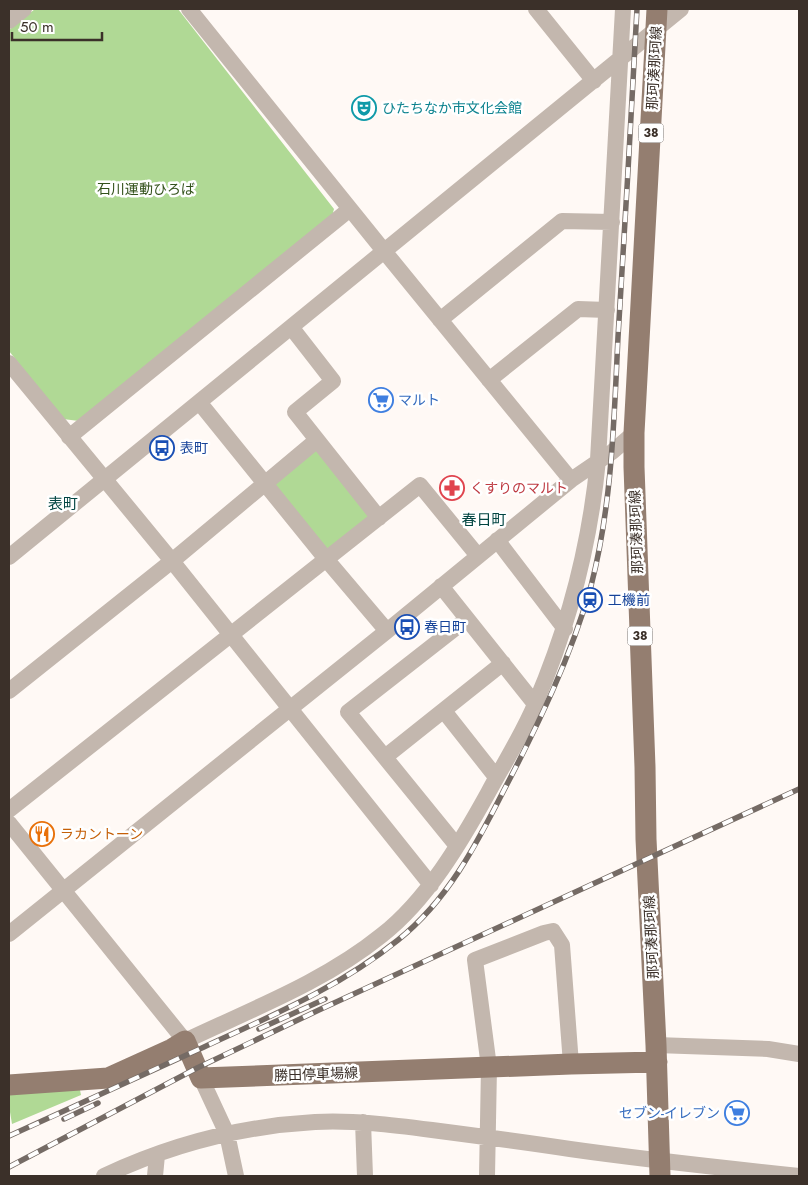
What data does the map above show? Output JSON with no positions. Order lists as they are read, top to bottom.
{
  "streets": {
    "main road": ["那珂湊那珂線", "38", "勝田停車場線"]
  },
  "crossings": [
    ["那珂湊那珂線", "勝田停車場線"]
  ],
  "districts": ["表町", "春日町"],
  "parks": ["石川運動ひろば"],
  "places": {
    "theatre": ["ひたちなか市文化会館"],
    "supermarket": ["マルト", "セブン-イレブン"],
    "bus stop": ["表町", "春日町"],
    "pharmacy": ["くすりのマルト"],
    "station": ["工機前"],
    "restaurant": ["ラカントーン"]
  },
  "scale_bar": "50 m"
}
